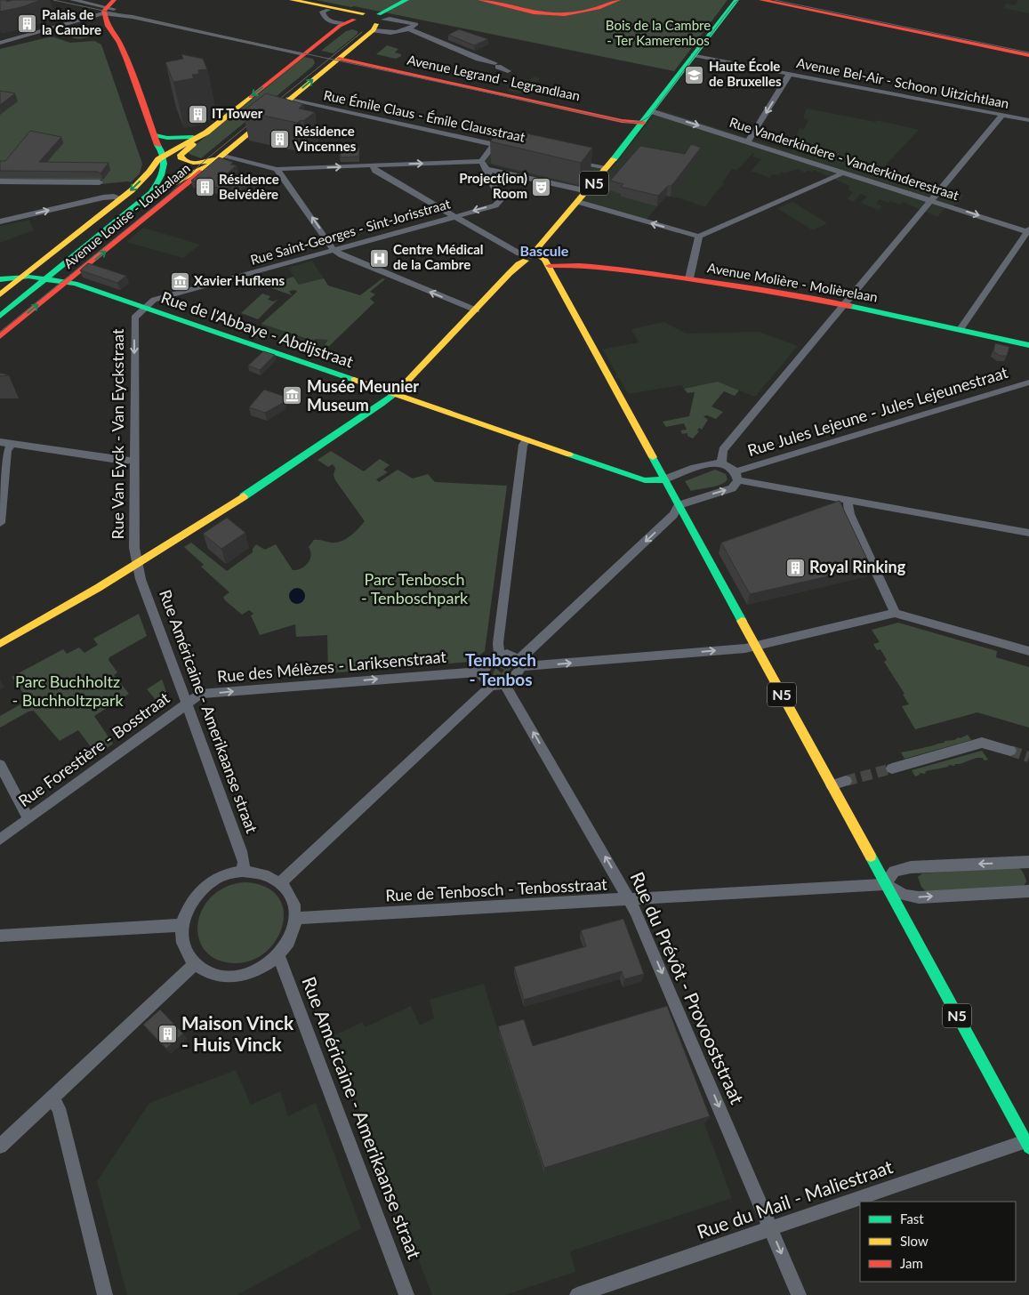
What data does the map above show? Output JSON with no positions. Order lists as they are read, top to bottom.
{
  "streets": {
    "main road": [
      "Avenue Legrand - Legrandlaan",
      "N5",
      "Avenue Louise - Louizalaan",
      "Avenue Molière - Molièrelaan",
      "Rue de l'Abbaye - Abdijstraat"
    ],
    "street": [
      "Avenue Bel-Air - Schoon Uitzichtlaan",
      "Rue Émile Claus - Émile Clausstraat",
      "Rue Vanderkindere - Vanderkinderestraat",
      "Rue Saint-Georges - Sint-Jorisstraat",
      "Rue Jules Lejeune - Jules Lejeunestraat",
      "Rue Van Eyck - Van Eyckstraat",
      "Rue des Mélèzes - Lariksenstraat",
      "Rue Américaine - Amerikaanse straat",
      "Rue Forestière - Bosstraat",
      "Rue de Tenbosch - Tenbosstraat",
      "Rue du Prévôt - Provooststraat",
      "Rue du Mail - Maliestraat"
    ]
  },
  "crossings": [
    ["Avenue Legrand - Legrandlaan", "N5"],
    ["Avenue Legrand - Legrandlaan", "Avenue Louise - Louizalaan"],
    ["Avenue Bel-Air - Schoon Uitzichtlaan", "N5"],
    ["Rue Émile Claus - Émile Clausstraat", "Avenue Louise - Louizalaan"],
    ["Rue Vanderkindere - Vanderkinderestraat", "N5"],
    ["N5", "Avenue Molière - Molièrelaan"],
    ["N5", "Rue de l'Abbaye - Abdijstraat"],
    ["N5", "Rue Jules Lejeune - Jules Lejeunestraat"],
    ["N5", "Rue de Tenbosch - Tenbosstraat"],
    ["N5", "Rue du Mail - Maliestraat"],
    ["Avenue Louise - Louizalaan", "Rue de l'Abbaye - Abdijstraat"],
    ["Rue Saint-Georges - Sint-Jorisstraat", "Rue de l'Abbaye - Abdijstraat"],
    ["Rue Saint-Georges - Sint-Jorisstraat", "Rue Van Eyck - Van Eyckstraat"],
    ["Rue de l'Abbaye - Abdijstraat", "Rue Van Eyck - Van Eyckstraat"],
    ["Rue Van Eyck - Van Eyckstraat", "Rue Américaine - Amerikaanse straat"],
    ["Rue des Mélèzes - Lariksenstraat", "Rue Américaine - Amerikaanse straat"],
    ["Rue des Mélèzes - Lariksenstraat", "Rue Forestière - Bosstraat"],
    ["Rue des Mélèzes - Lariksenstraat", "Rue du Prévôt - Provooststraat"],
    ["Rue Américaine - Amerikaanse straat", "Rue Forestière - Bosstraat"],
    ["Rue Américaine - Amerikaanse straat", "Rue de Tenbosch - Tenbosstraat"],
    ["Rue de Tenbosch - Tenbosstraat", "Rue du Prévôt - Provooststraat"],
    ["Rue du Prévôt - Provooststraat", "Rue du Mail - Maliestraat"]
  ],
  "one_way": ["Rue Vanderkindere - Vanderkinderestraat", "Rue Van Eyck - Van Eyckstraat", "Rue des Mélèzes - Lariksenstraat"],
  "districts": ["Bascule", "Tenbosch - Tenbos"],
  "parks": ["Bois de la Cambre - Ter Kamerenbos", "Parc Tenbosch - Tenboschpark", "Parc Buchholtz - Buchholtzpark"],
  "places": {
    "building": [
      "Palais de la Cambre",
      "IT Tower",
      "Résidence Vincennes",
      "Résidence Belvédère",
      "Royal Rinking",
      "Maison Vinck - Huis Vinck"
    ],
    "school or university": ["Haute École de Bruxelles"],
    "theatre": ["Project(ion) Room"],
    "hospital": ["Centre Médical de la Cambre"],
    "museum": ["Xavier Hufkens", "Musée Meunier Museum"]
  },
  "legend": ["Fast", "Slow", "Jam"]
}
